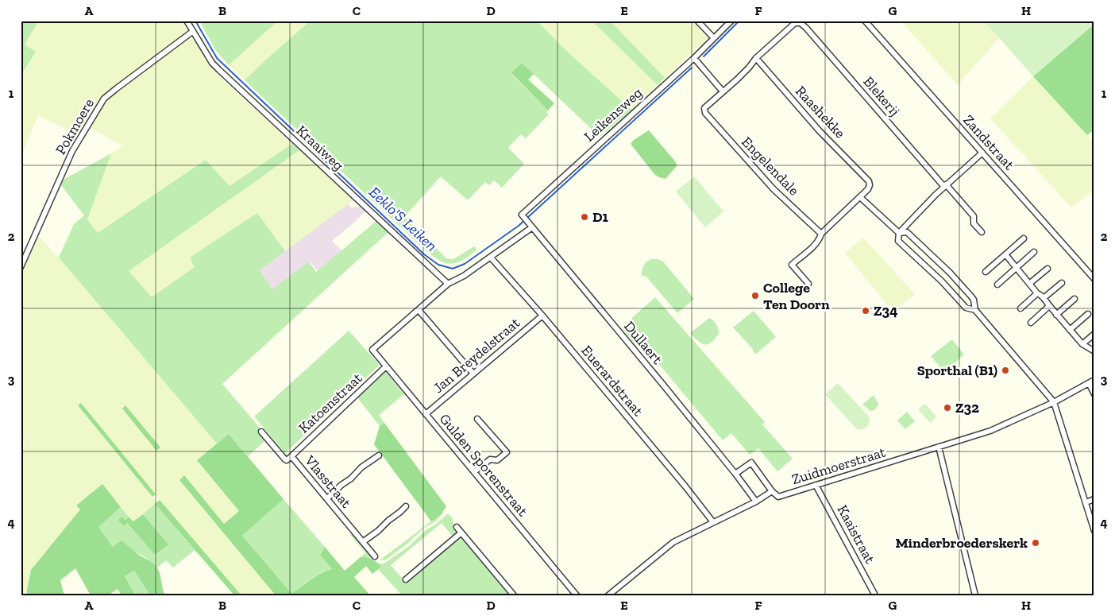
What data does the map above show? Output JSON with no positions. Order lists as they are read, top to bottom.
{
  "streets": {
    "street": [
      "Blekerij",
      "Raashekke",
      "Leikensweg",
      "Pokmoere",
      "Zandstraat",
      "Kraaiweg",
      "Engelendale",
      "Dullaert",
      "Jan Breydelstraat",
      "Euerardstraat",
      "Katoenstraat",
      "Gulden Sporenstraat",
      "Zuidmoerstraat",
      "Vlasstraat",
      "Kaaistraat"
    ]
  },
  "crossings": [
    ["Blekerij", "Raashekke"],
    ["Leikensweg", "Dullaert"],
    ["Pokmoere", "Kraaiweg"],
    ["Jan Breydelstraat", "Euerardstraat"],
    ["Jan Breydelstraat", "Gulden Sporenstraat"],
    ["Katoenstraat", "Gulden Sporenstraat"],
    ["Katoenstraat", "Vlasstraat"],
    ["Zuidmoerstraat", "Kaaistraat"]
  ],
  "water": ["Eeklo'S Leiken"],
  "places": [
    "D1",
    "College Ten Doorn",
    "Z34",
    "Sporthal (B1)",
    "Z32",
    "Minderbroederskerk"
  ],
  "grid": {
    "columns": [
      "A",
      "B",
      "C",
      "D",
      "E",
      "F",
      "G",
      "H"
    ],
    "rows": [
      "1",
      "2",
      "3",
      "4"
    ]
  }
}
